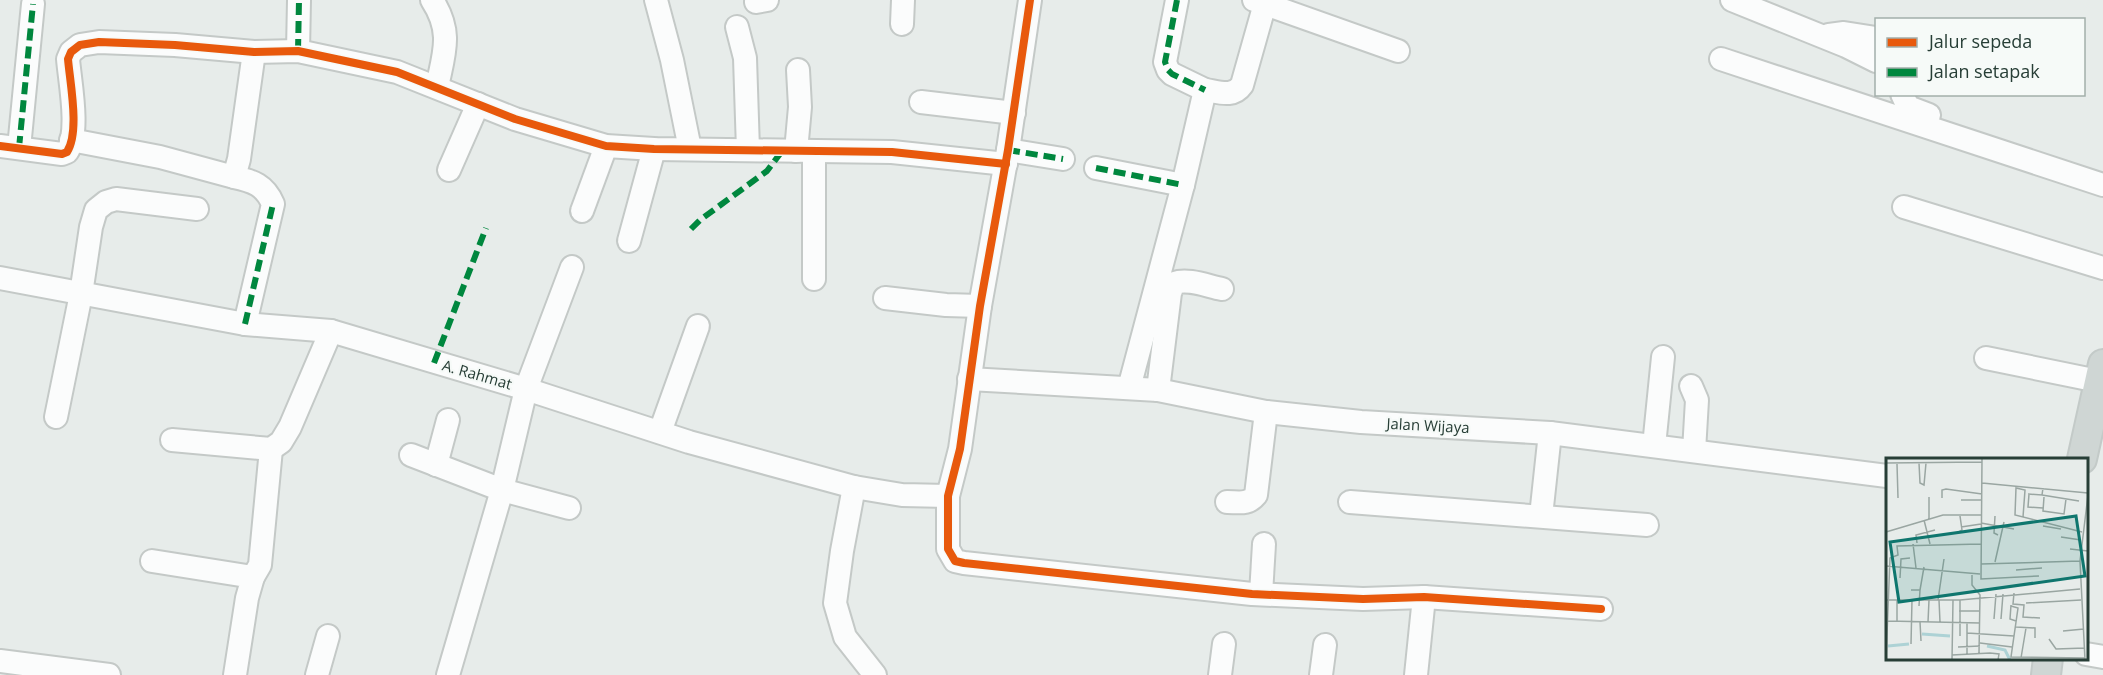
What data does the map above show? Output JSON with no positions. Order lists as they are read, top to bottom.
{
  "streets": {
    "street": ["A. Rahmat", "Jalan Wijaya"]
  },
  "legend": ["Jalur sepeda", "Jalan setapak"]
}
